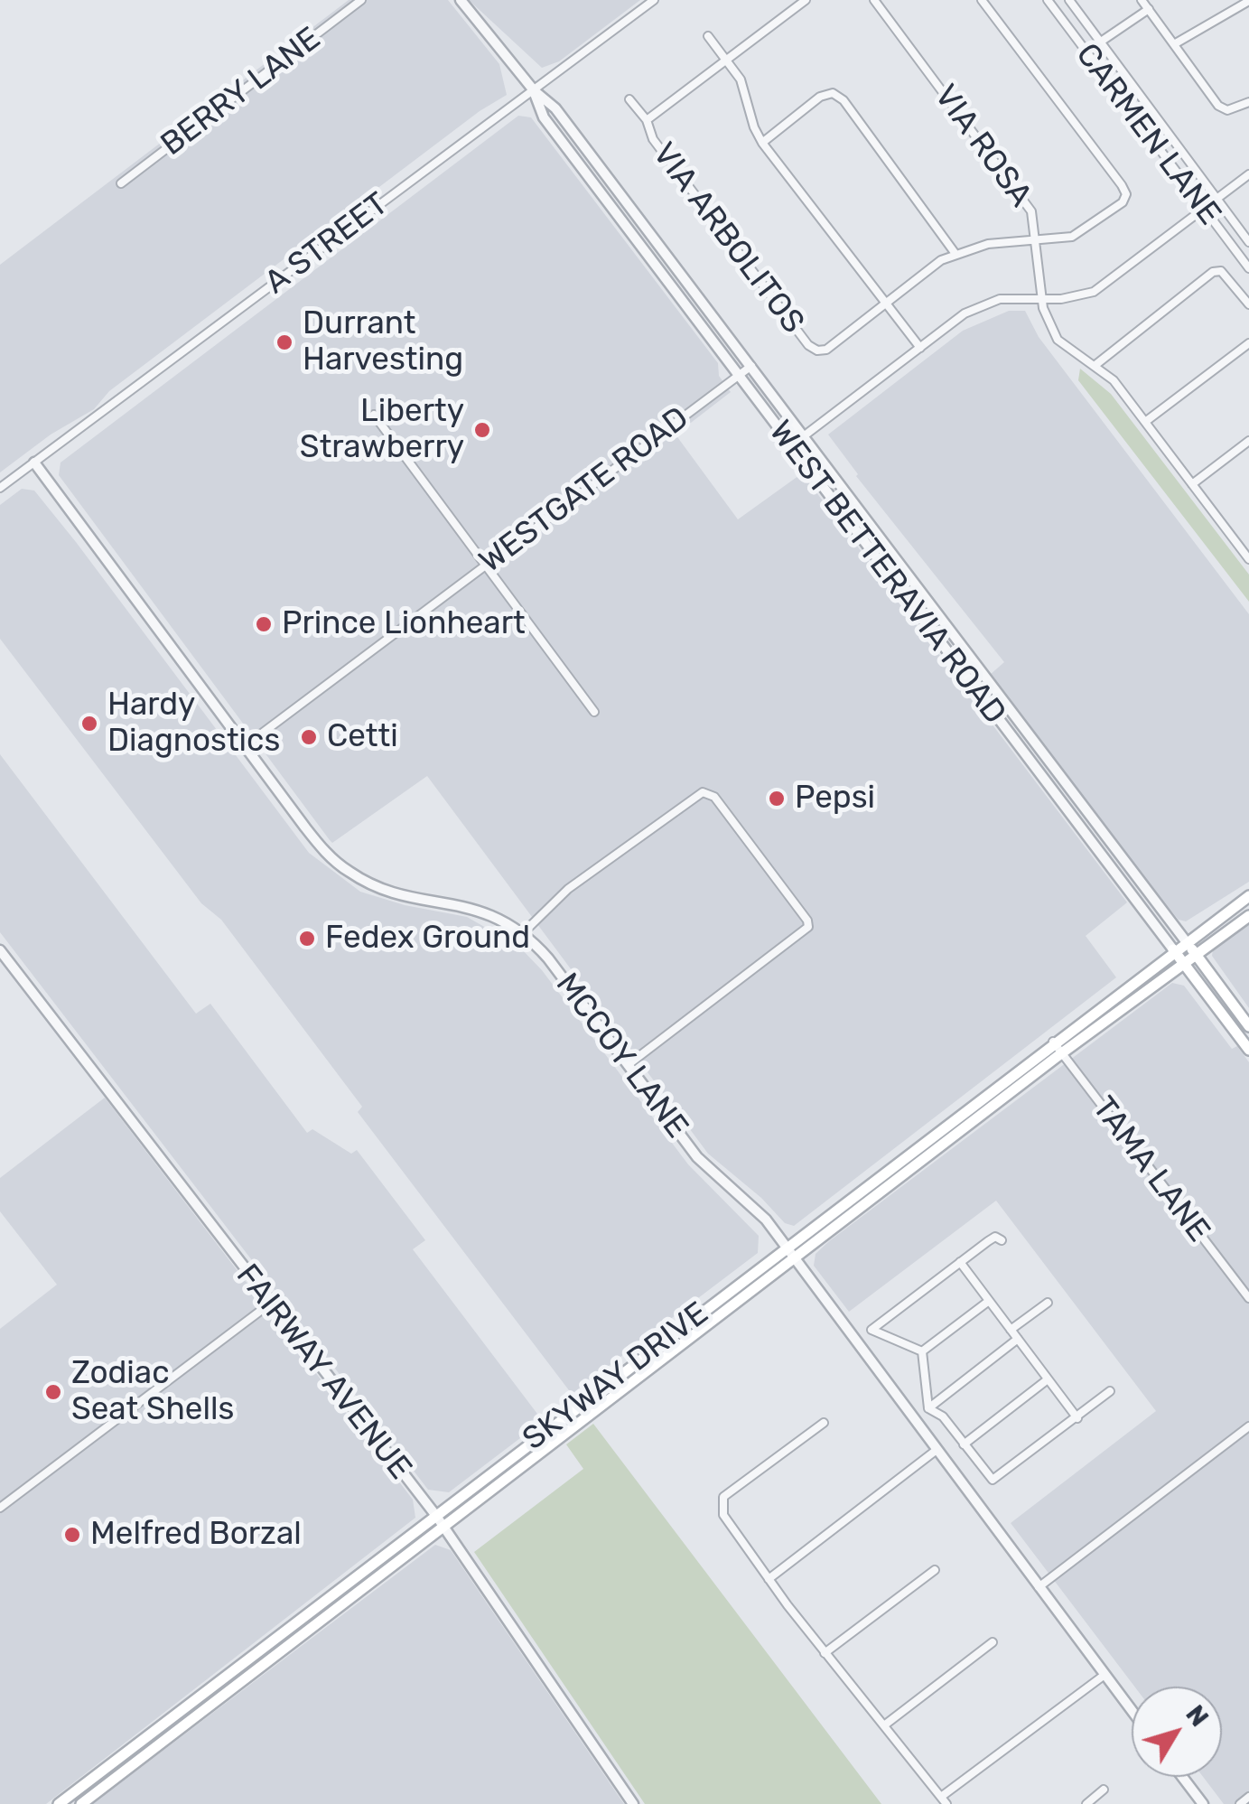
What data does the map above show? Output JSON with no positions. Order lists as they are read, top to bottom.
{
  "streets": {
    "main road": ["WEST BETTERAVIA ROAD", "SKYWAY DRIVE"],
    "street": [
      "BERRY LANE",
      "CARMEN LANE",
      "VIA ROSA",
      "VIA ARBOLITOS",
      "A STREET",
      "WESTGATE ROAD",
      "MCCOY LANE",
      "TAMA LANE",
      "FAIRWAY AVENUE"
    ]
  },
  "crossings": [
    ["A STREET", "WEST BETTERAVIA ROAD"],
    ["A STREET", "MCCOY LANE"],
    ["WESTGATE ROAD", "WEST BETTERAVIA ROAD"],
    ["WESTGATE ROAD", "MCCOY LANE"],
    ["WEST BETTERAVIA ROAD", "SKYWAY DRIVE"],
    ["MCCOY LANE", "SKYWAY DRIVE"],
    ["TAMA LANE", "SKYWAY DRIVE"],
    ["FAIRWAY AVENUE", "SKYWAY DRIVE"]
  ],
  "places": [
    "Durrant Harvesting",
    "Liberty Strawberry",
    "Prince Lionheart",
    "Hardy Diagnostics",
    "Cetti",
    "Pepsi",
    "Fedex Ground",
    "Zodiac Seat Shells",
    "Melfred Borzal"
  ],
  "north": "top right"
}
